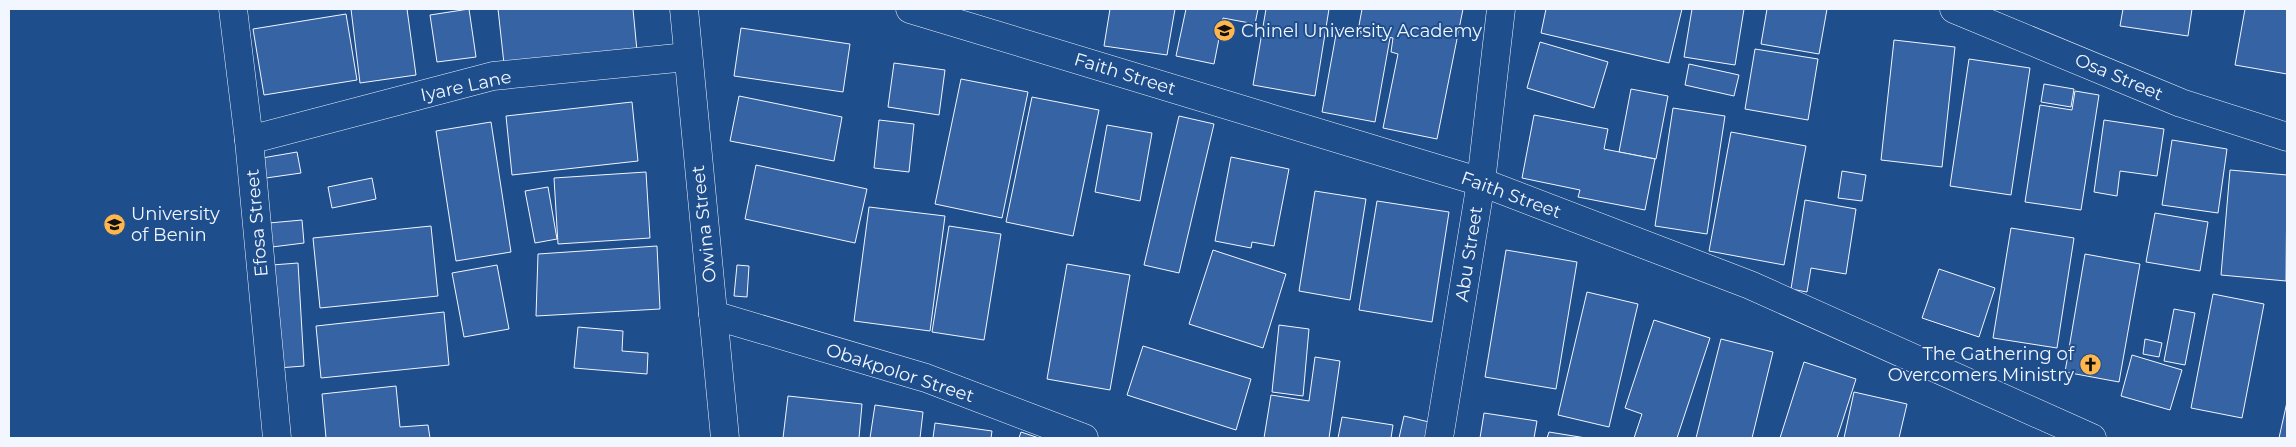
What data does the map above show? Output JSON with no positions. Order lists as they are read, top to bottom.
{
  "streets": {
    "street": [
      "Faith Street",
      "Osa Street",
      "Iyare Lane",
      "Efosa Street",
      "Owina Street",
      "Abu Street",
      "Obakpolor Street"
    ]
  },
  "crossings": [
    ["Faith Street", "Abu Street"],
    ["Iyare Lane", "Efosa Street"],
    ["Iyare Lane", "Owina Street"],
    ["Owina Street", "Obakpolor Street"]
  ],
  "places": {
    "school or university": ["Chinel University Academy", "University of Benin"],
    "church": ["The Gathering of Overcomers Ministry"]
  }
}
